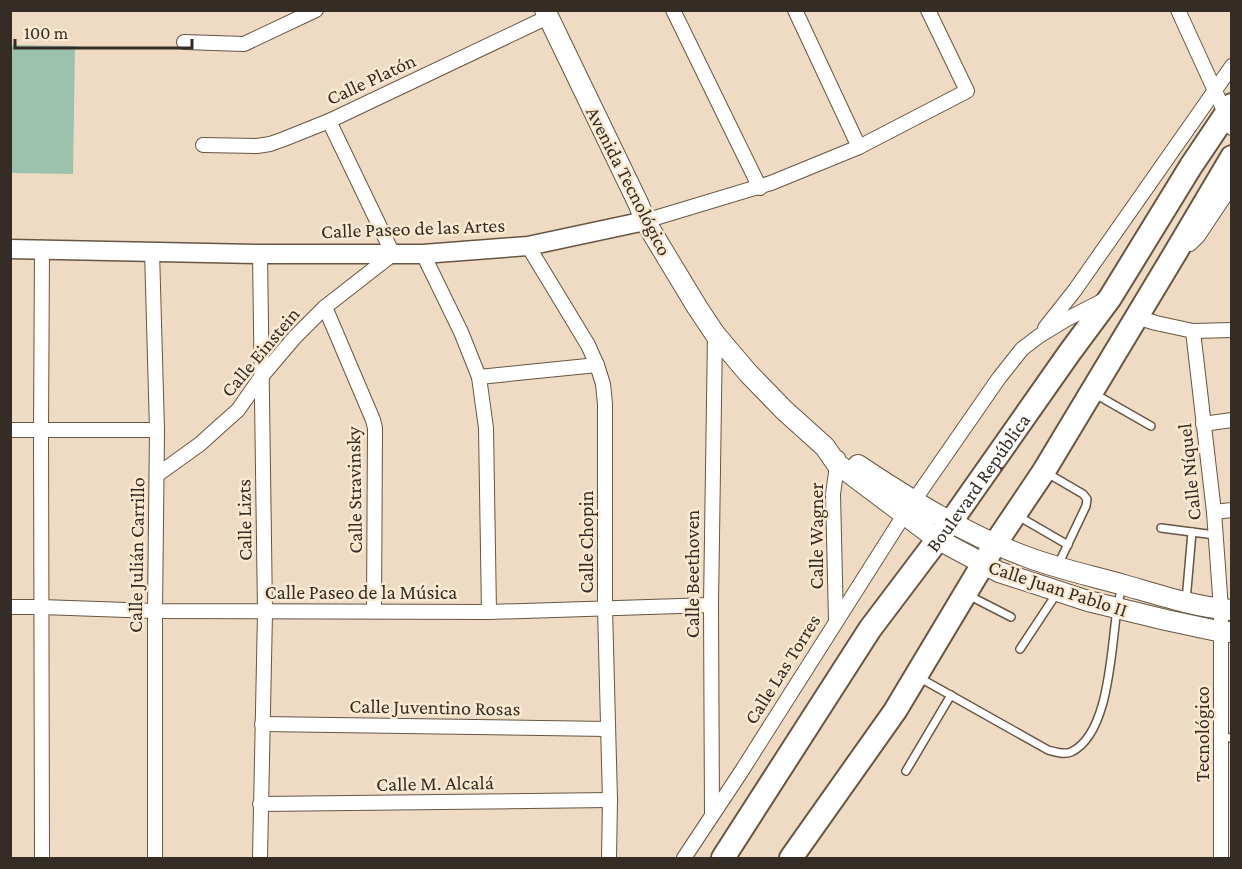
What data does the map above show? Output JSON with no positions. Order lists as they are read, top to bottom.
{
  "streets": {
    "main road": ["Avenida Tecnológico", "Boulevard República", "Calle Juan Pablo II"],
    "street": [
      "Calle Platón",
      "Calle Paseo de las Artes",
      "Calle Einstein",
      "Calle Níquel",
      "Calle Stravinsky",
      "Calle Lizts",
      "Calle Wagner",
      "Calle Chopin",
      "Calle Julián Carrillo",
      "Calle Beethoven",
      "Calle Paseo de la Música",
      "Calle Las Torres",
      "Calle Juventino Rosas",
      "Tecnológico",
      "Calle M. Alcalá"
    ]
  },
  "crossings": [
    ["Calle Platón", "Avenida Tecnológico"],
    ["Avenida Tecnológico", "Calle Paseo de las Artes"],
    ["Avenida Tecnológico", "Calle Wagner"],
    ["Avenida Tecnológico", "Calle Beethoven"],
    ["Avenida Tecnológico", "Calle Juan Pablo II"],
    ["Calle Paseo de las Artes", "Calle Einstein"],
    ["Calle Paseo de las Artes", "Calle Lizts"],
    ["Calle Paseo de las Artes", "Calle Chopin"],
    ["Calle Paseo de las Artes", "Calle Julián Carrillo"],
    ["Calle Einstein", "Calle Stravinsky"],
    ["Calle Einstein", "Calle Lizts"],
    ["Calle Einstein", "Calle Julián Carrillo"],
    ["Calle Níquel", "Calle Juan Pablo II"],
    ["Calle Níquel", "Tecnológico"],
    ["Boulevard República", "Calle Juan Pablo II"],
    ["Calle Stravinsky", "Calle Paseo de la Música"],
    ["Calle Lizts", "Calle Paseo de la Música"],
    ["Calle Lizts", "Calle Juventino Rosas"],
    ["Calle Lizts", "Calle M. Alcalá"],
    ["Calle Wagner", "Calle Juan Pablo II"],
    ["Calle Wagner", "Calle Las Torres"],
    ["Calle Chopin", "Calle Paseo de la Música"],
    ["Calle Chopin", "Calle Juventino Rosas"],
    ["Calle Chopin", "Calle M. Alcalá"],
    ["Calle Julián Carrillo", "Calle Paseo de la Música"],
    ["Calle Beethoven", "Calle Paseo de la Música"],
    ["Calle Beethoven", "Calle Las Torres"],
    ["Calle Juan Pablo II", "Calle Las Torres"],
    ["Calle Juan Pablo II", "Tecnológico"]
  ],
  "scale_bar": "100 m"
}
